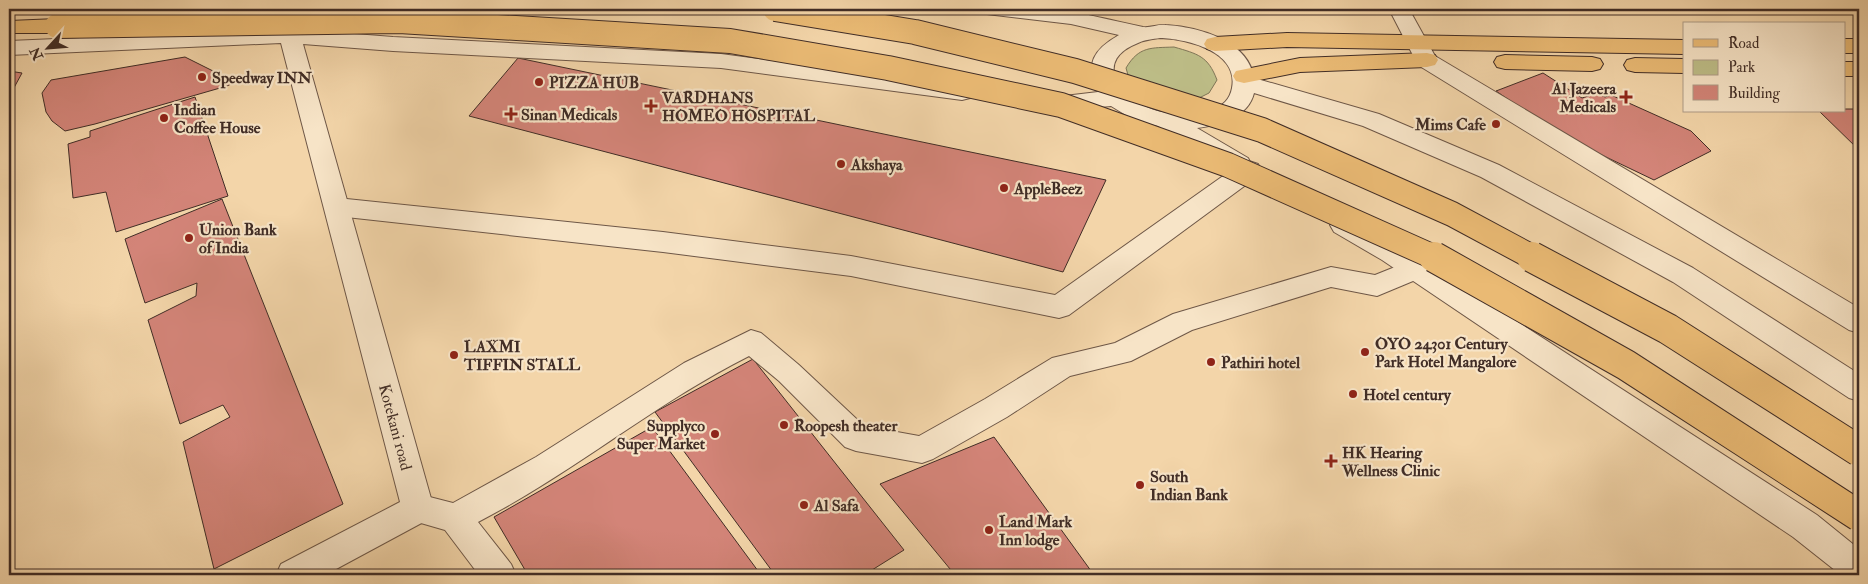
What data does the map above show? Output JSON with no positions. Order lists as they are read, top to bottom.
{
  "streets": {
    "street": ["Kotekani road"]
  },
  "places": {
    "other": [
      "Speedway INN",
      "PIZZA HUB",
      "Indian Coffee House",
      "Mims Cafe",
      "Akshaya",
      "AppleBeez",
      "Union Bank of India",
      "OYO 24301 Century Park Hotel Mangalore",
      "LAXMI TIFFIN STALL",
      "Pathiri hotel",
      "Hotel century",
      "Roopesh theater",
      "Supplyco Super Market",
      "South Indian Bank",
      "Al Safa",
      "Land Mark Inn lodge"
    ],
    "health": [
      "Al Jazeera Medicals",
      "VARDHANS HOMEO HOSPITAL",
      "Sinan Medicals",
      "HK Hearing Wellness Clinic"
    ]
  },
  "legend": ["Road", "Park", "Building"],
  "north": "bottom left"
}
